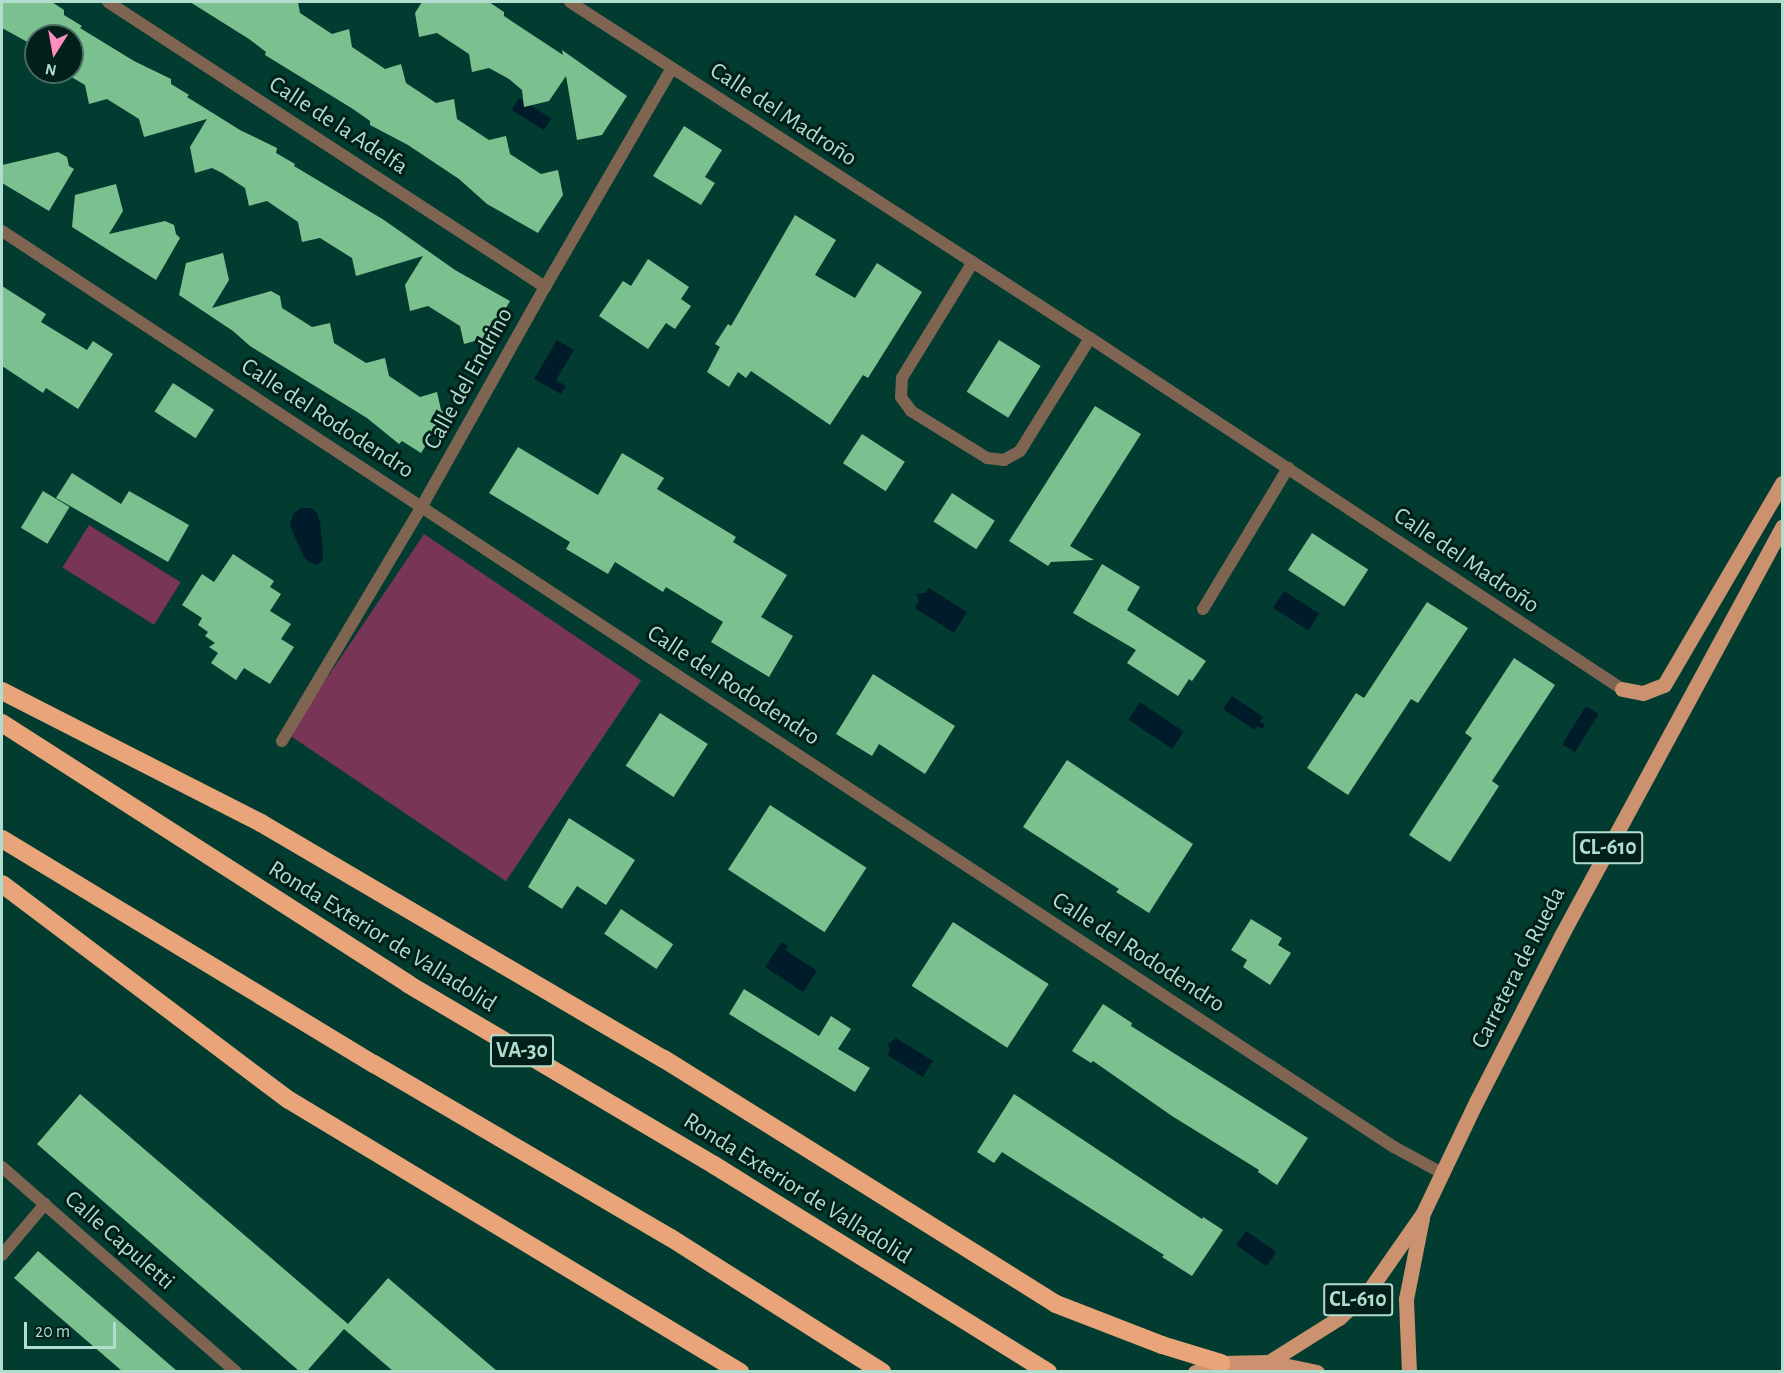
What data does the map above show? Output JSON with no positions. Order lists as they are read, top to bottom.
{
  "streets": {
    "highway": ["Ronda Exterior de Valladolid", "VA-30"],
    "main road": ["CL-610", "Carretera de Rueda"],
    "street": [
      "Calle del Madroño",
      "Calle de la Adelfa",
      "Calle del Endrino",
      "Calle del Rododendro",
      "Calle Capuletti"
    ]
  },
  "crossings": [
    ["Calle del Madroño", "Calle del Endrino"],
    ["Calle de la Adelfa", "Calle del Endrino"],
    ["Calle del Endrino", "Calle del Rododendro"],
    ["Calle del Rododendro", "Carretera de Rueda"]
  ],
  "scale_bar": "20 m",
  "north": "bottom"
}
